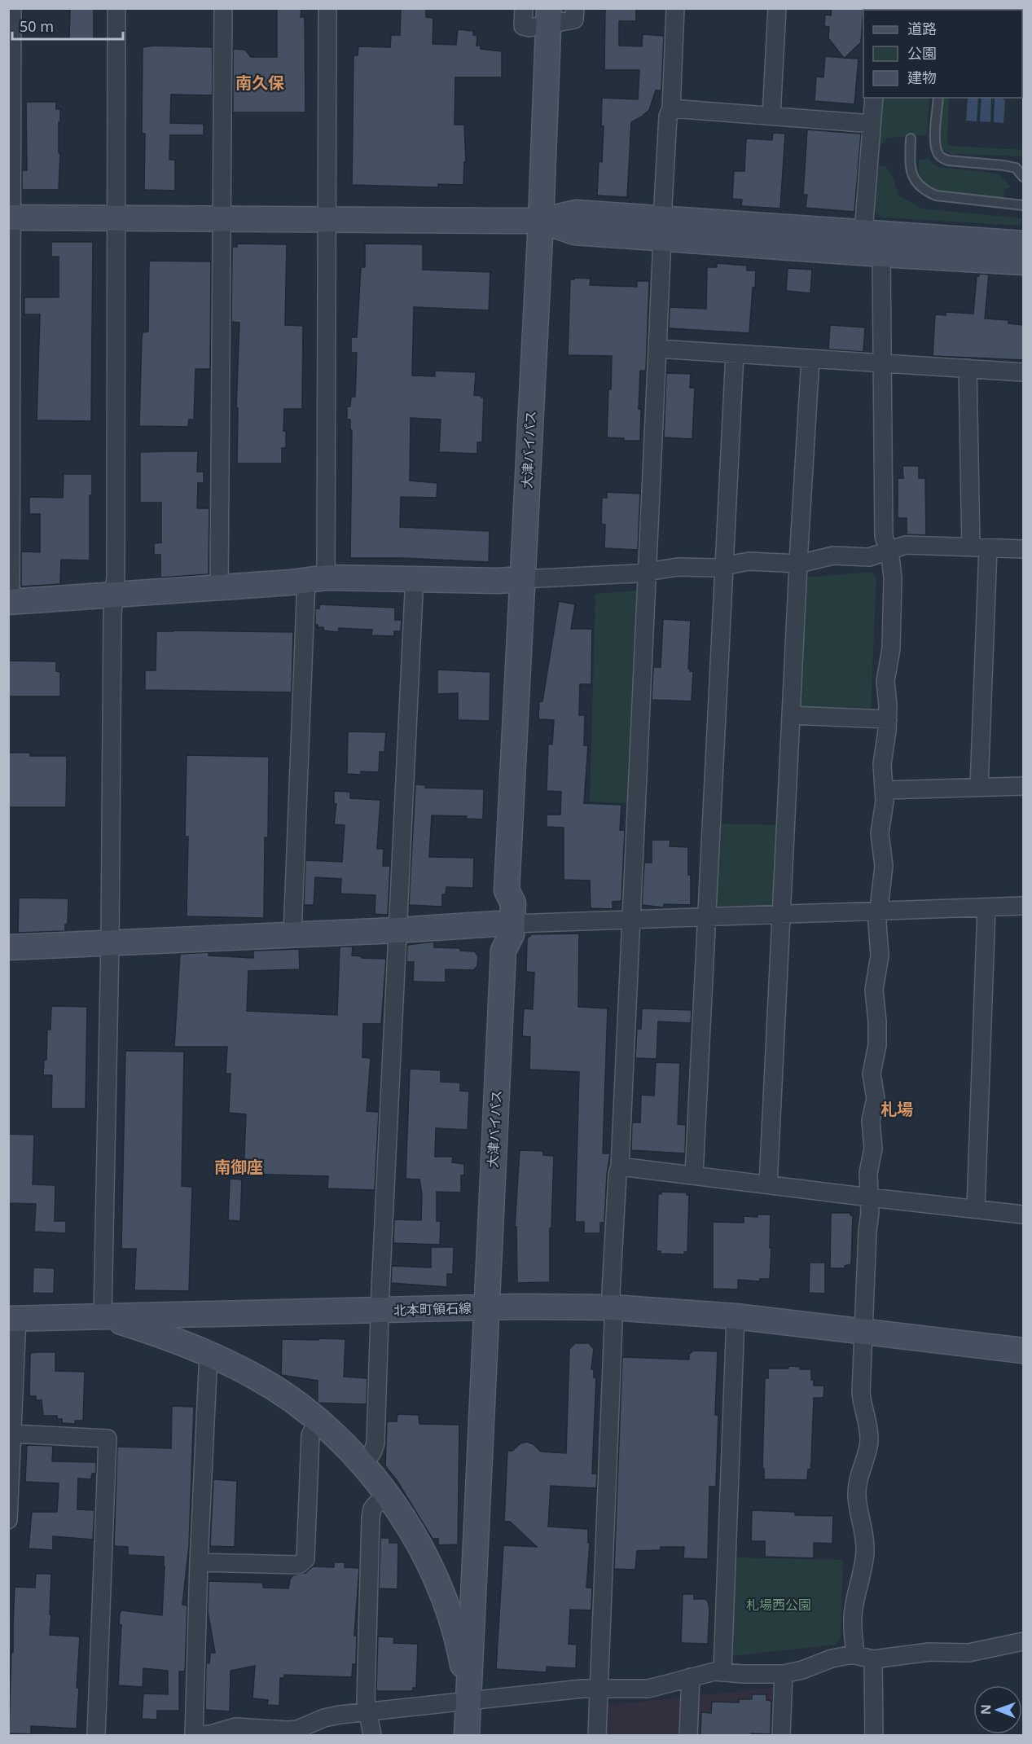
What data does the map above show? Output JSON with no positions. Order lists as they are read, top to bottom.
{
  "streets": {
    "street": ["大津バイパス", "北本町領石線"]
  },
  "crossings": [
    ["大津バイパス", "北本町領石線"]
  ],
  "districts": ["南久保", "札場", "南御座"],
  "parks": ["札場西公園"],
  "legend": ["道路", "公園", "建物"],
  "scale_bar": "50 m",
  "north": "left"
}
